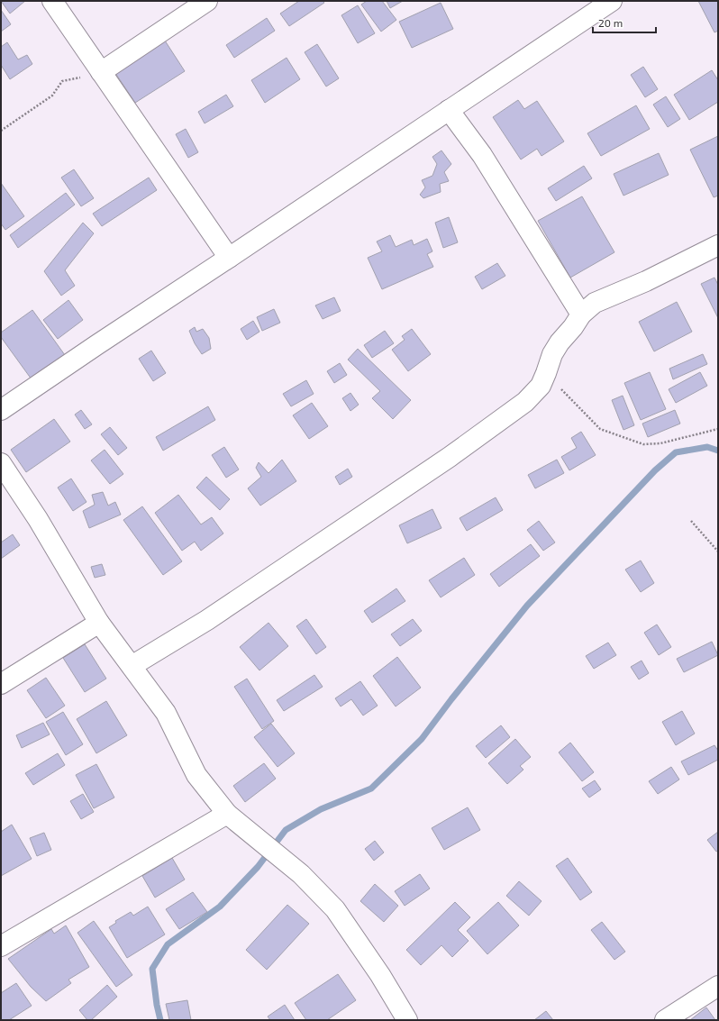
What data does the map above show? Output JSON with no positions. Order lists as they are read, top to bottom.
{
  "scale_bar": "20 m"
}
